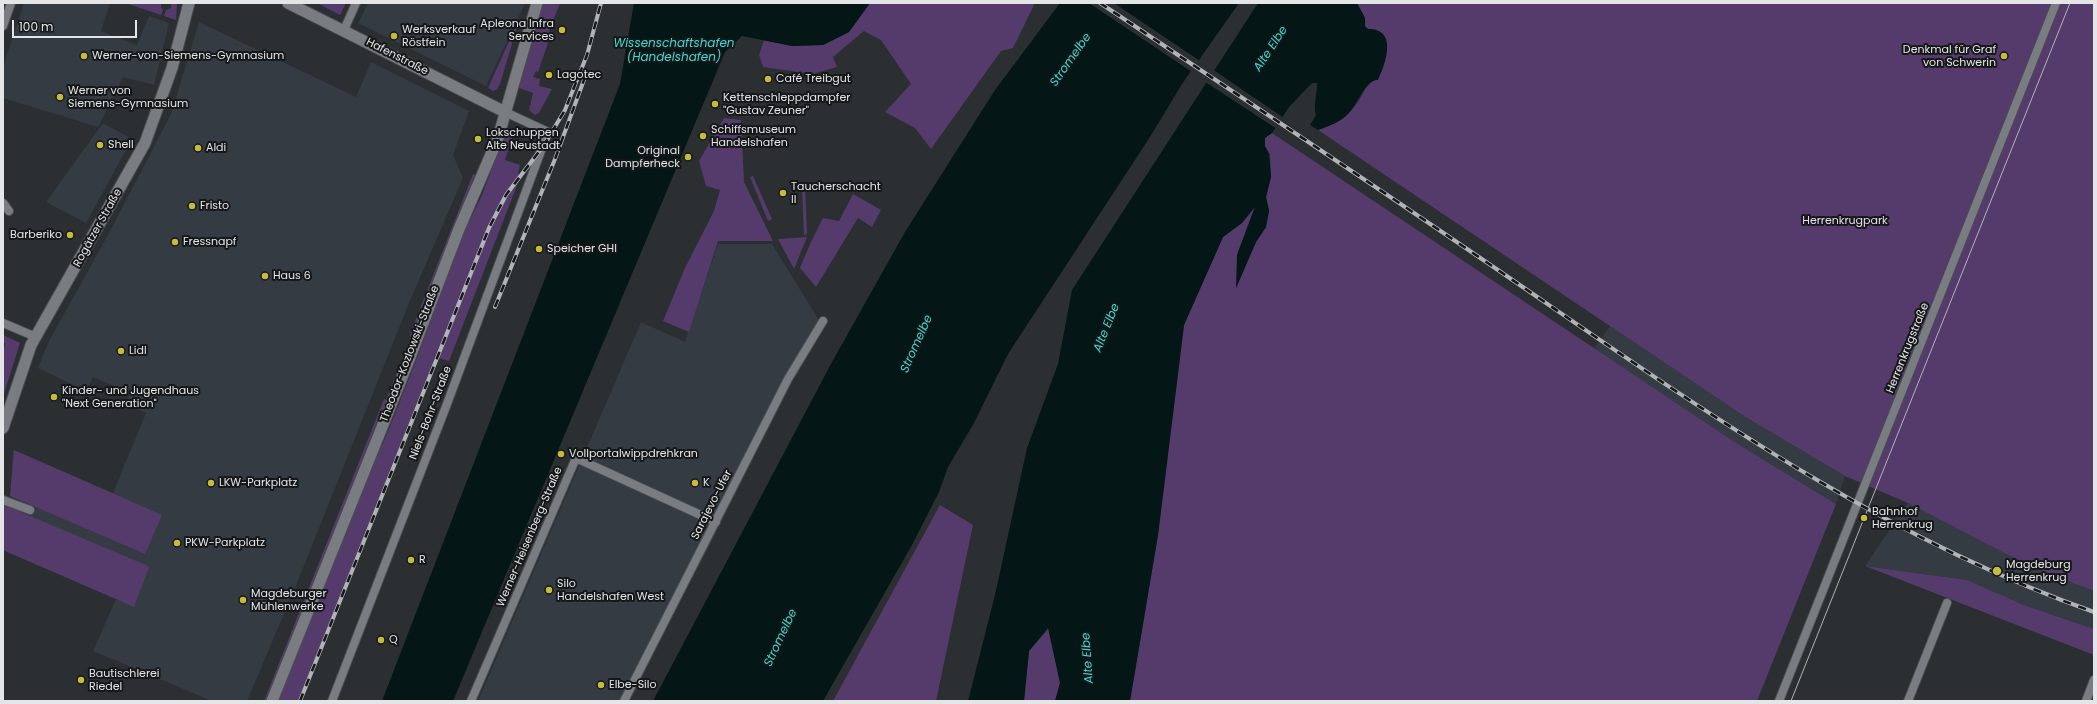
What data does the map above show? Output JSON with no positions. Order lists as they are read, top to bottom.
{
  "streets": {
    "main road": ["Hafenstraße", "Rogätzer Straße", "Theodor-Kozlowski-Straße"],
    "street": [
      "Herrenkrugstraße",
      "Niels-Bohr-Straße",
      "Sarajevo-Ufer",
      "Werner-Heisenberg-Straße"
    ]
  },
  "crossings": [
    ["Hafenstraße", "Theodor-Kozlowski-Straße"],
    ["Hafenstraße", "Niels-Bohr-Straße"],
    ["Theodor-Kozlowski-Straße", "Niels-Bohr-Straße"],
    ["Sarajevo-Ufer", "Werner-Heisenberg-Straße"]
  ],
  "water": ["Wissenschaftshafen (Handelshafen)", "Alte Elbe", "Stromelbe"],
  "parks": ["Herrenkrugpark"],
  "places": [
    "Apleona Infra Services",
    "Werksverkauf Röstfein",
    "Werner-von-Siemens-Gymnasium",
    "Denkmal für Graf von Schwerin",
    "Lagotec",
    "Café Treibgut",
    "Werner von Siemens-Gymnasium",
    "Kettenschleppdampfer \"Gustav Zeuner\"",
    "Schiffsmuseum Handelshafen",
    "Lokschuppen Alte Neustadt",
    "Shell",
    "Aldi",
    "Original Dampferheck",
    "Taucherschacht II",
    "Fristo",
    "Barberiko",
    "Fressnapf",
    "Speicher GHI",
    "Haus 6",
    "Lidl",
    "Kinder- und Jugendhaus \"Next Generation\"",
    "Vollportalwippdrehkran",
    "LKW-Parkplatz",
    "K",
    "Bahnhof Herrenkrug",
    "PKW-Parkplatz",
    "R",
    "Magdeburg Herrenkrug",
    "Silo Handelshafen West",
    "Magdeburger Mühlenwerke",
    "Q",
    "Bautischlerei Riedel",
    "Elbe-Silo"
  ],
  "scale_bar": "100 m"
}
